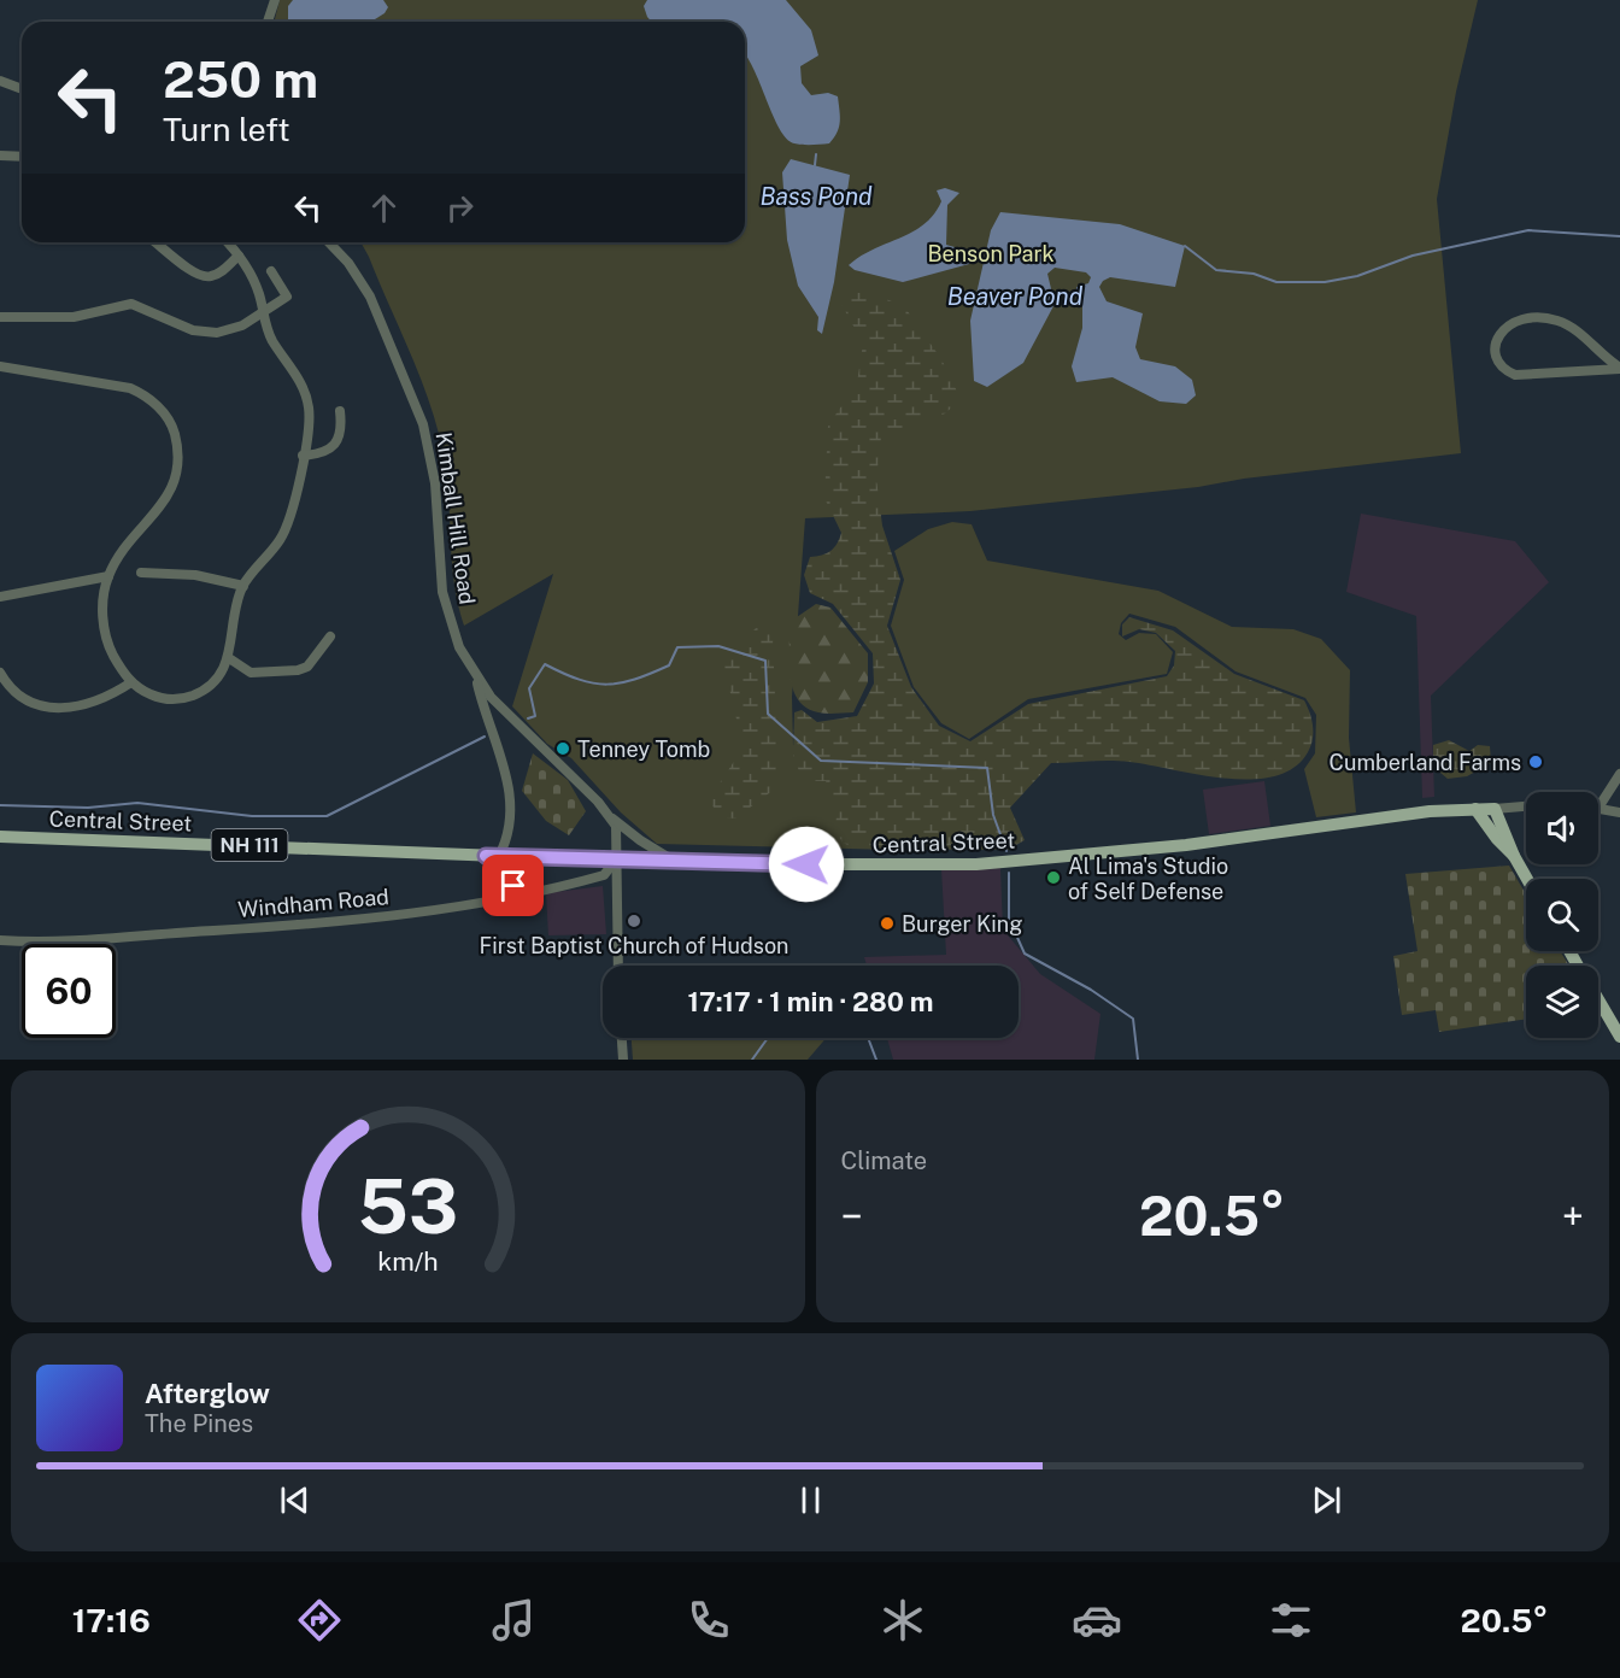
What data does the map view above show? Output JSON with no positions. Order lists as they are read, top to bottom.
{
  "streets": {
    "main road": ["Central Street", "NH 111"],
    "street": ["Kimball Hill Road", "Windham Road"]
  },
  "crossings": [
    ["Kimball Hill Road", "Central Street"],
    ["Central Street", "Windham Road"]
  ],
  "water": ["Bass Pond", "Beaver Pond"],
  "parks": ["Benson Park"],
  "places": [
    "Tenney Tomb",
    "Cumberland Farms",
    "Al Lima's Studio of Self Defense",
    "First Baptist Church of Hudson",
    "Burger King"
  ],
  "page": {
    "turn": ["250 m", "Turn left"],
    "limit": "60",
    "trip": "17:17 · 1 min · 280 m",
    "tile": "Climate",
    "heat": ["−", "20.5°", "+"],
    "song": ["Afterglow", "The Pines"],
    "tabs": ["17:16", "20.5°"],
    "gauge": ["53", "km/h"]
  }
}
